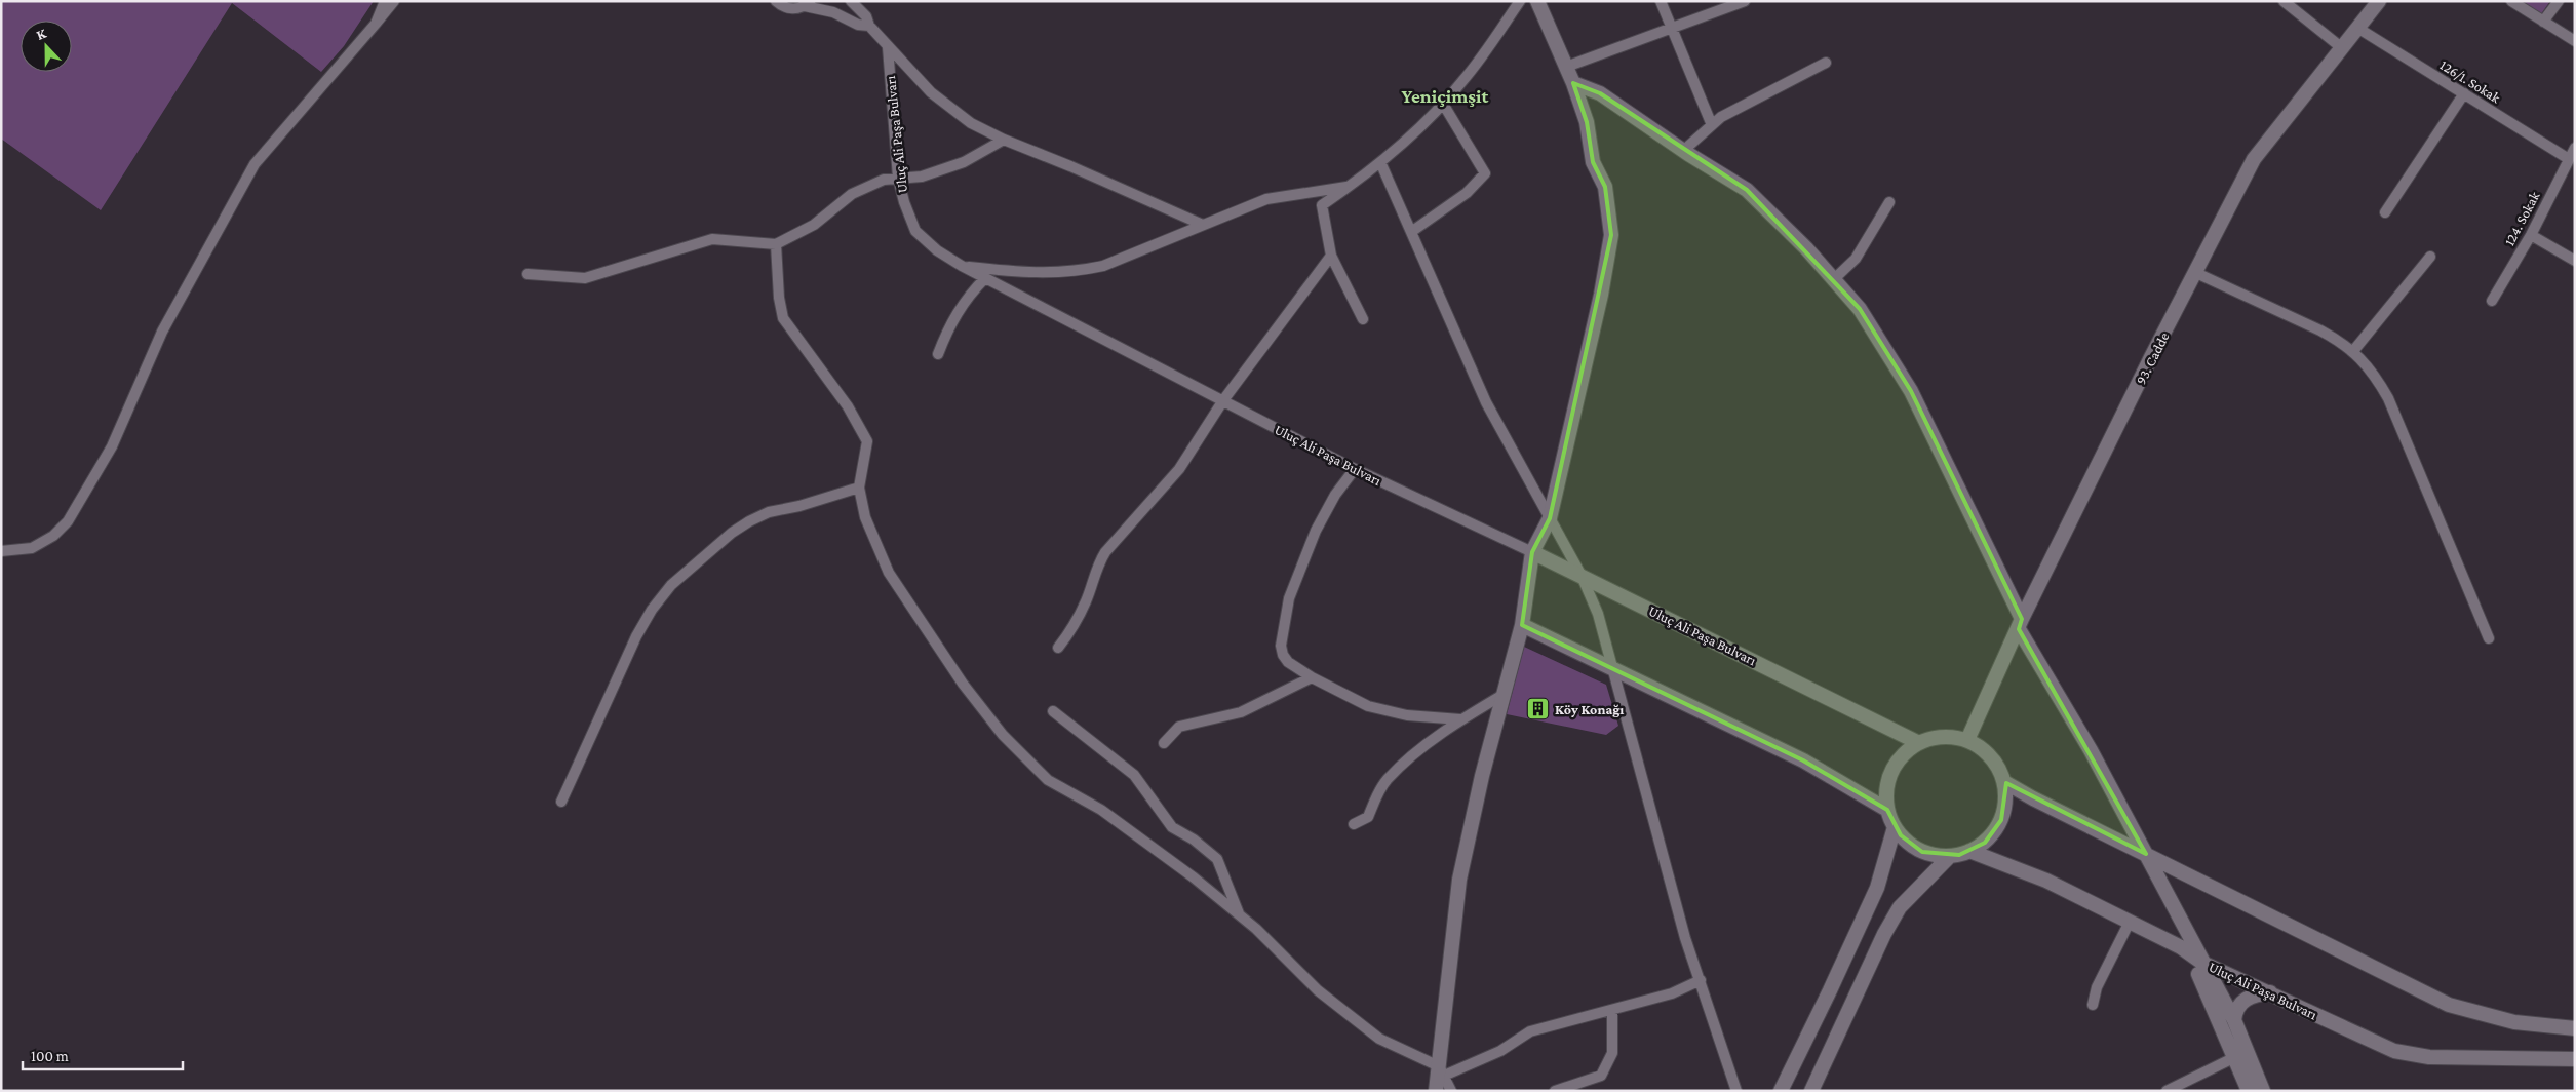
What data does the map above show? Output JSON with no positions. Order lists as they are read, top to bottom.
{
  "streets": {
    "street": [
      "126/1. Sokak",
      "Uluç Ali Paşa Bulvarı",
      "124. Sokak",
      "93. Cadde"
    ]
  },
  "crossings": [
    ["126/1. Sokak", "124. Sokak"],
    ["126/1. Sokak", "93. Cadde"],
    ["Uluç Ali Paşa Bulvarı", "93. Cadde"]
  ],
  "districts": ["Yeniçimşit"],
  "places": {
    "building": ["Köy Konağı"]
  },
  "scale_bar": "100 m",
  "north": "top"
}
